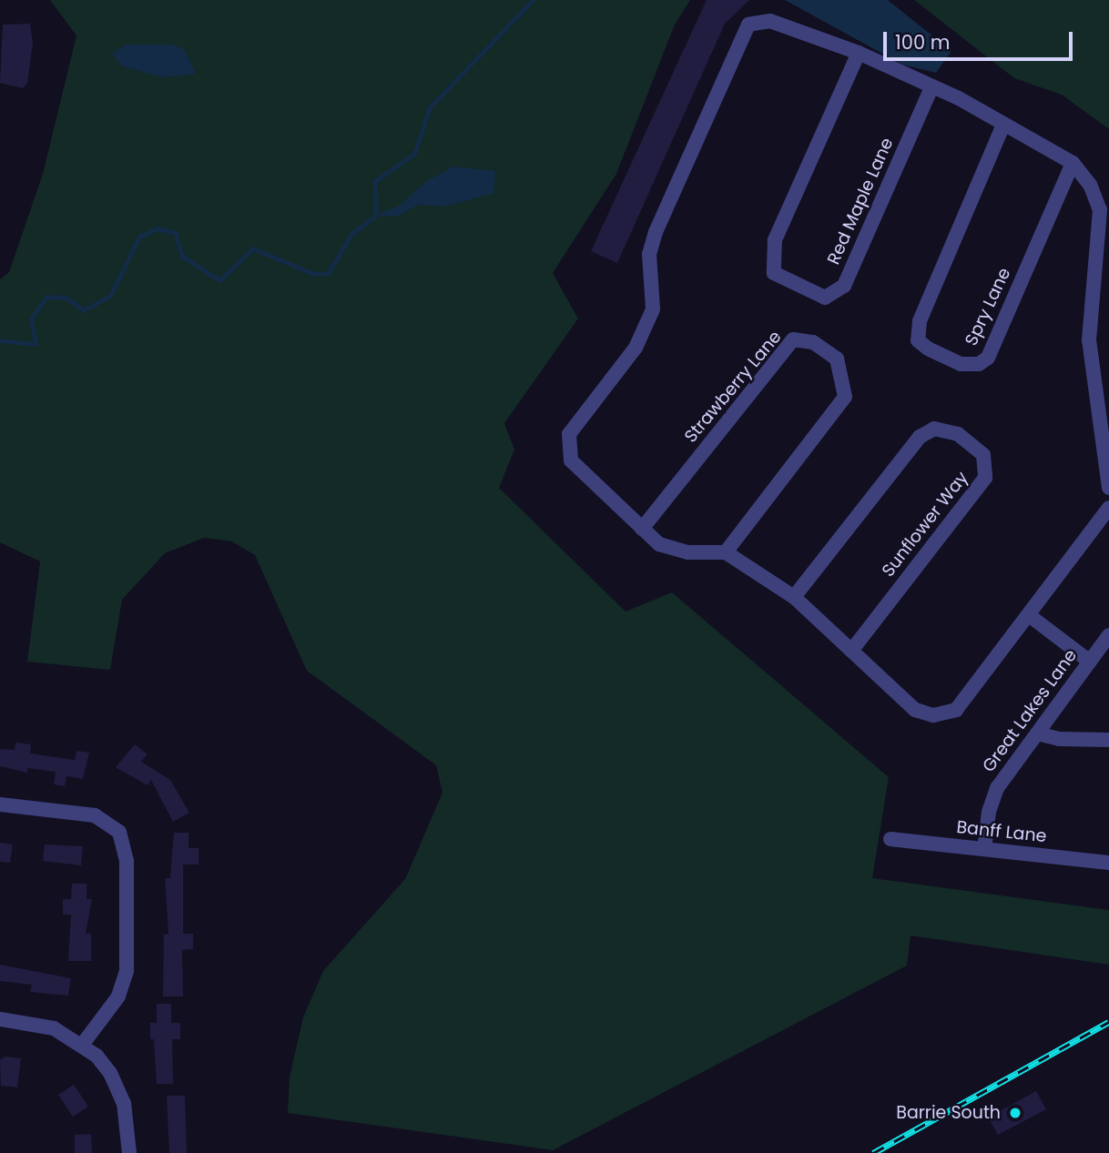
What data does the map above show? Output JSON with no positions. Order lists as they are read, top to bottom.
{
  "streets": {
    "street": [
      "Red Maple Lane",
      "Spry Lane",
      "Strawberry Lane",
      "Sunflower Way",
      "Great Lakes Lane",
      "Banff Lane"
    ]
  },
  "crossings": [
    ["Great Lakes Lane", "Banff Lane"]
  ],
  "places": ["Barrie South"],
  "scale_bar": "100 m"
}
